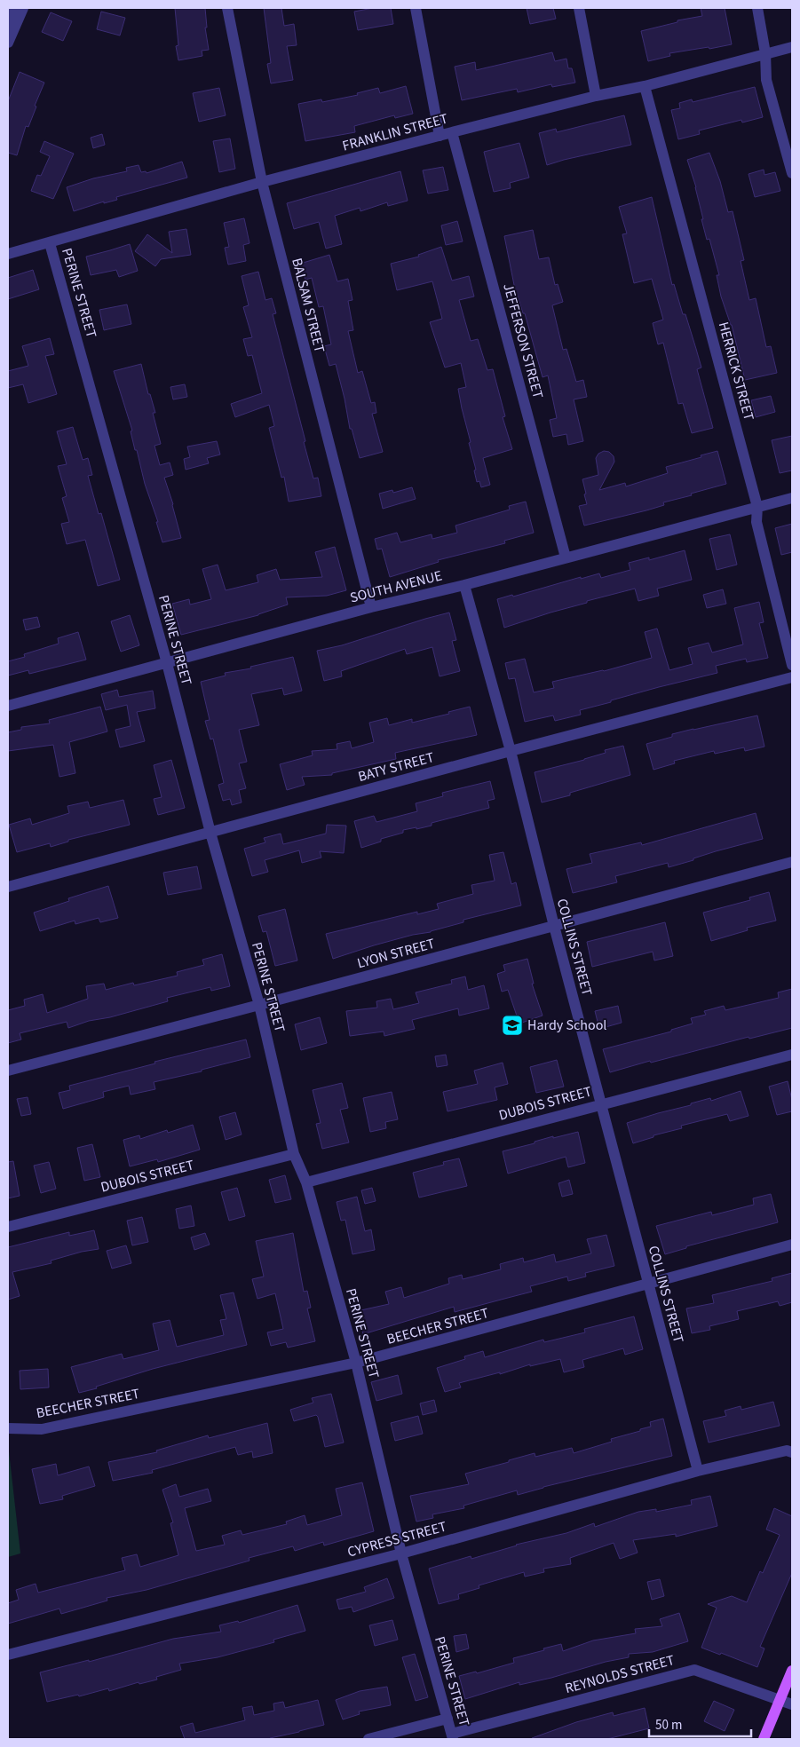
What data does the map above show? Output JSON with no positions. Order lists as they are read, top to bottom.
{
  "streets": {
    "street": [
      "FRANKLIN STREET",
      "PERINE STREET",
      "BALSAM STREET",
      "JEFFERSON STREET",
      "HERRICK STREET",
      "SOUTH AVENUE",
      "BATY STREET",
      "COLLINS STREET",
      "LYON STREET",
      "DUBOIS STREET",
      "BEECHER STREET",
      "CYPRESS STREET",
      "REYNOLDS STREET"
    ]
  },
  "crossings": [
    ["FRANKLIN STREET", "PERINE STREET"],
    ["FRANKLIN STREET", "BALSAM STREET"],
    ["FRANKLIN STREET", "JEFFERSON STREET"],
    ["FRANKLIN STREET", "HERRICK STREET"],
    ["PERINE STREET", "SOUTH AVENUE"],
    ["PERINE STREET", "BATY STREET"],
    ["PERINE STREET", "LYON STREET"],
    ["PERINE STREET", "DUBOIS STREET"],
    ["PERINE STREET", "BEECHER STREET"],
    ["PERINE STREET", "CYPRESS STREET"],
    ["PERINE STREET", "REYNOLDS STREET"],
    ["BALSAM STREET", "SOUTH AVENUE"],
    ["JEFFERSON STREET", "SOUTH AVENUE"],
    ["HERRICK STREET", "SOUTH AVENUE"],
    ["SOUTH AVENUE", "COLLINS STREET"],
    ["BATY STREET", "COLLINS STREET"],
    ["COLLINS STREET", "LYON STREET"],
    ["COLLINS STREET", "DUBOIS STREET"],
    ["COLLINS STREET", "BEECHER STREET"],
    ["COLLINS STREET", "CYPRESS STREET"]
  ],
  "places": {
    "school or university": ["Hardy School"]
  },
  "scale_bar": "50 m"
}
